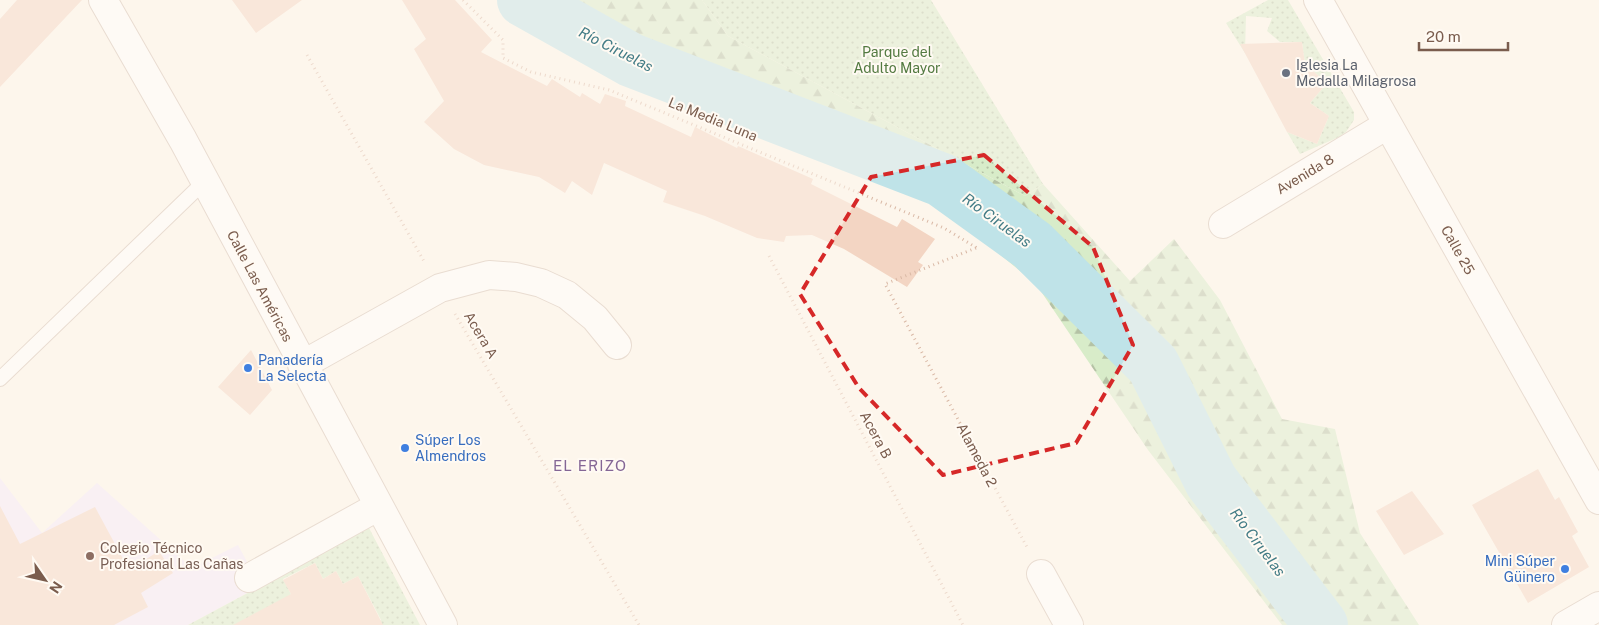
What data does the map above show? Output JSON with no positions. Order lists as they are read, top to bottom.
{
  "streets": {
    "street": ["Avenida 8", "Calle 25", "Calle Las Américas"],
    "path": [
      "La Media Luna",
      "Acera A",
      "Acera B",
      "Alameda 2"
    ]
  },
  "crossings": [
    ["La Media Luna", "Alameda 2"],
    ["Avenida 8", "Calle 25"]
  ],
  "districts": ["EL ERIZO"],
  "water": ["Río Ciruelas"],
  "parks": ["Parque del Adulto Mayor"],
  "places": [
    "Iglesia La Medalla Milagrosa",
    "Panadería La Selecta",
    "Súper Los Almendros",
    "Colegio Técnico Profesional Las Cañas",
    "Mini Súper Güinero"
  ],
  "scale_bar": "20 m",
  "north": "bottom right"
}
